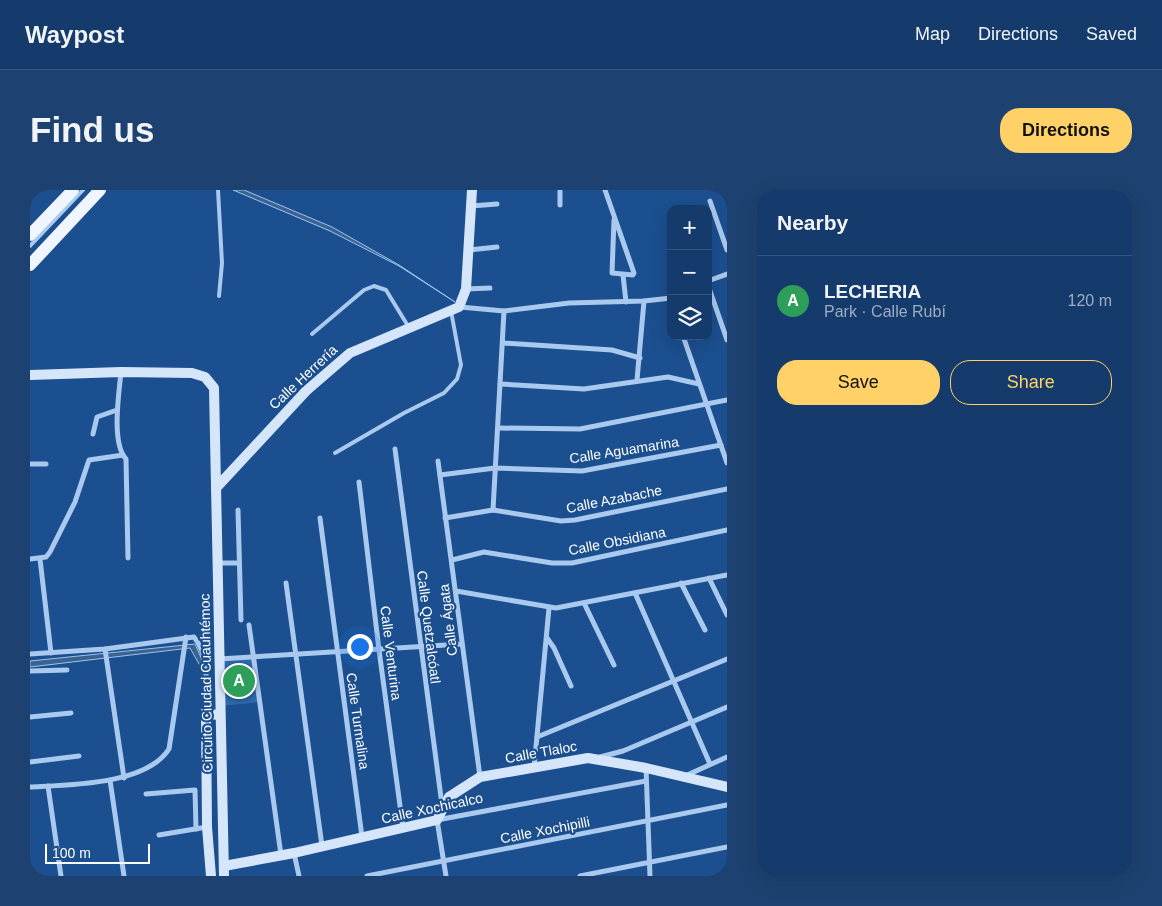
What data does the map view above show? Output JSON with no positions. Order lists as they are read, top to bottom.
{
  "streets": {
    "main road": [
      "Calle Herrería",
      "Circuito Ciudad Cuauhtémoc",
      "Calle Tlaloc",
      "Calle Xochicalco"
    ],
    "street": [
      "Calle Aguamarina",
      "Calle Azabache",
      "Calle Obsidiana",
      "Calle Ágata",
      "Calle Quetzalcóatl",
      "Calle Venturina",
      "Calle Turmalina",
      "Calle Xochipilli"
    ]
  },
  "crossings": [
    ["Calle Herrería", "Circuito Ciudad Cuauhtémoc"],
    ["Calle Aguamarina", "Calle Ágata"],
    ["Calle Azabache", "Calle Ágata"],
    ["Calle Obsidiana", "Calle Ágata"],
    ["Calle Ágata", "Calle Tlaloc"],
    ["Calle Quetzalcóatl", "Calle Tlaloc"],
    ["Calle Venturina", "Calle Xochicalco"],
    ["Circuito Ciudad Cuauhtémoc", "Calle Xochicalco"],
    ["Calle Turmalina", "Calle Xochicalco"],
    ["Calle Tlaloc", "Calle Xochicalco"]
  ],
  "scale_bar": "100 m",
  "page": {
    "header": "Waypost",
    "nav": ["Map", "Directions", "Saved"],
    "buttons": [
      "Directions",
      ["Save", "Share"]
    ],
    "title": "Find us",
    "heading": "Nearby",
    "map_buttons": ["+", "−"],
    "list": [
      {
        "mark": "A",
        "name": "LECHERIA",
        "note": "Park · Calle Rubí",
        "value": "120 m"
      }
    ],
    "pins": "A",
    "scale": "100 m"
  }
}
